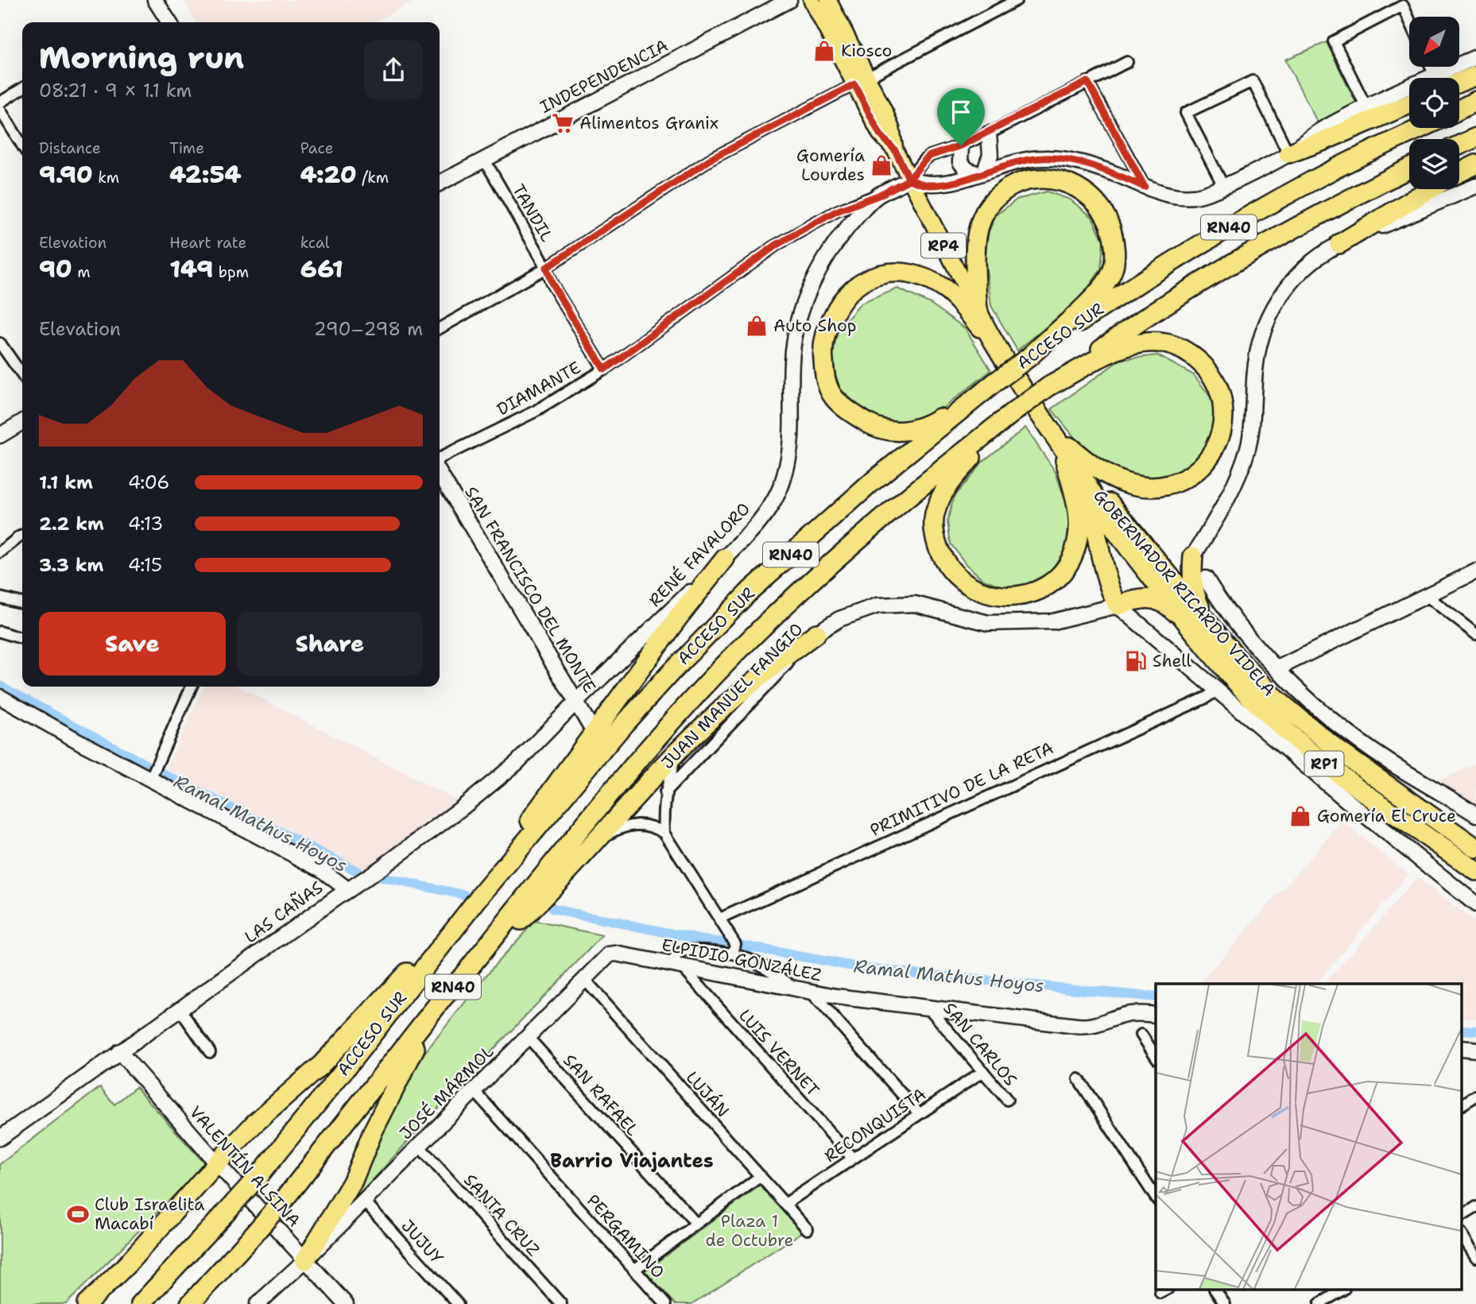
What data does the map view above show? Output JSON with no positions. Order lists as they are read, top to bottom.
{
  "streets": {
    "highway": [
      "RN40",
      "RP4",
      "ACCESO SUR",
      "GOBERNADOR RICARDO VIDELA",
      "RP1"
    ],
    "main road": [
      "INDEPENDENCIA",
      "RENÉ FAVALORO",
      "SAN FRANCISCO DEL MONTE",
      "JUAN MANUEL FANGIO",
      "LAS CAÑAS",
      "ELPIDIO GONZÁLEZ",
      "JOSÉ MÁRMOL",
      "VALENTÍN ALSINA"
    ],
    "street": [
      "TANDIL",
      "DIAMANTE",
      "PRIMITIVO DE LA RETA",
      "SAN CARLOS",
      "LUIS VERNET",
      "LUJÁN",
      "SAN RAFAEL",
      "RECONQUISTA",
      "SANTA CRUZ",
      "PERGAMINO",
      "JUJUY"
    ]
  },
  "crossings": [
    ["INDEPENDENCIA", "TANDIL"],
    ["TANDIL", "DIAMANTE"],
    ["RP4", "RENÉ FAVALORO"],
    ["RP4", "GOBERNADOR RICARDO VIDELA"],
    ["DIAMANTE", "RENÉ FAVALORO"],
    ["RENÉ FAVALORO", "SAN FRANCISCO DEL MONTE"],
    ["RENÉ FAVALORO", "LAS CAÑAS"],
    ["SAN FRANCISCO DEL MONTE", "LAS CAÑAS"],
    ["LAS CAÑAS", "VALENTÍN ALSINA"],
    ["ELPIDIO GONZÁLEZ", "SAN CARLOS"],
    ["ELPIDIO GONZÁLEZ", "LUIS VERNET"],
    ["ELPIDIO GONZÁLEZ", "JOSÉ MÁRMOL"],
    ["SAN CARLOS", "RECONQUISTA"],
    ["LUIS VERNET", "RECONQUISTA"],
    ["JOSÉ MÁRMOL", "LUJÁN"],
    ["JOSÉ MÁRMOL", "SAN RAFAEL"],
    ["JOSÉ MÁRMOL", "VALENTÍN ALSINA"],
    ["JOSÉ MÁRMOL", "SANTA CRUZ"],
    ["JOSÉ MÁRMOL", "PERGAMINO"],
    ["JOSÉ MÁRMOL", "JUJUY"],
    ["LUJÁN", "RECONQUISTA"]
  ],
  "districts": ["Barrio Viajantes"],
  "water": ["Ramal Mathus Hoyos"],
  "parks": ["Plaza 1 de Octubre"],
  "places": {
    "shop": [
      "Kiosco",
      "Gomería Lourdes",
      "Auto Shop",
      "Gomería El Cruce"
    ],
    "supermarket": ["Alimentos Granix"],
    "fuel station": ["Shell"],
    "sports": ["Club Israelita Macabí"]
  },
  "north": "bottom left",
  "page": {
    "heading": ["Morning run", "08:21 · 9 × 1.1 km"],
    "stats": [
      ["Distance", "9.90 km"],
      ["Time", "42:54"],
      ["Pace", "4:20 /km"],
      ["Elevation", "90 m"],
      ["Heart rate", "149 bpm"],
      ["kcal", "661"]
    ],
    "chart": ["Elevation", "290–298 m"],
    "list": [
      {
        "name": "1.1 km",
        "note": "4:06"
      },
      {
        "name": "2.2 km",
        "note": "4:13"
      },
      {
        "name": "3.3 km",
        "note": "4:15"
      }
    ],
    "buttons": ["Save", "Share"]
  }
}
